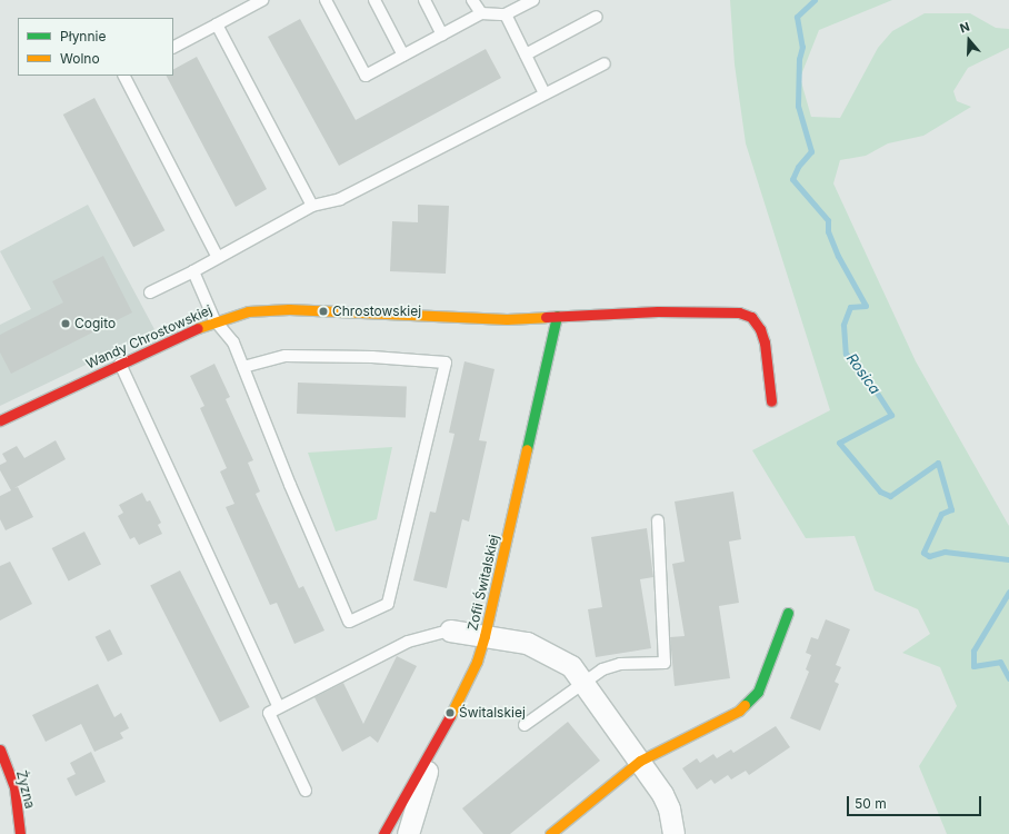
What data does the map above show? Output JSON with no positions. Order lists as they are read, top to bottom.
{
  "streets": {
    "street": ["Wandy Chrostowskiej", "Zofii Świtalskiej", "Żyzna"]
  },
  "crossings": [
    ["Wandy Chrostowskiej", "Zofii Świtalskiej"]
  ],
  "water": ["Rosica"],
  "places": ["Chrostowskiej", "Cogito", "Świtalskiej"],
  "legend": ["Płynnie", "Wolno"],
  "scale_bar": "50 m",
  "north": "top"
}
